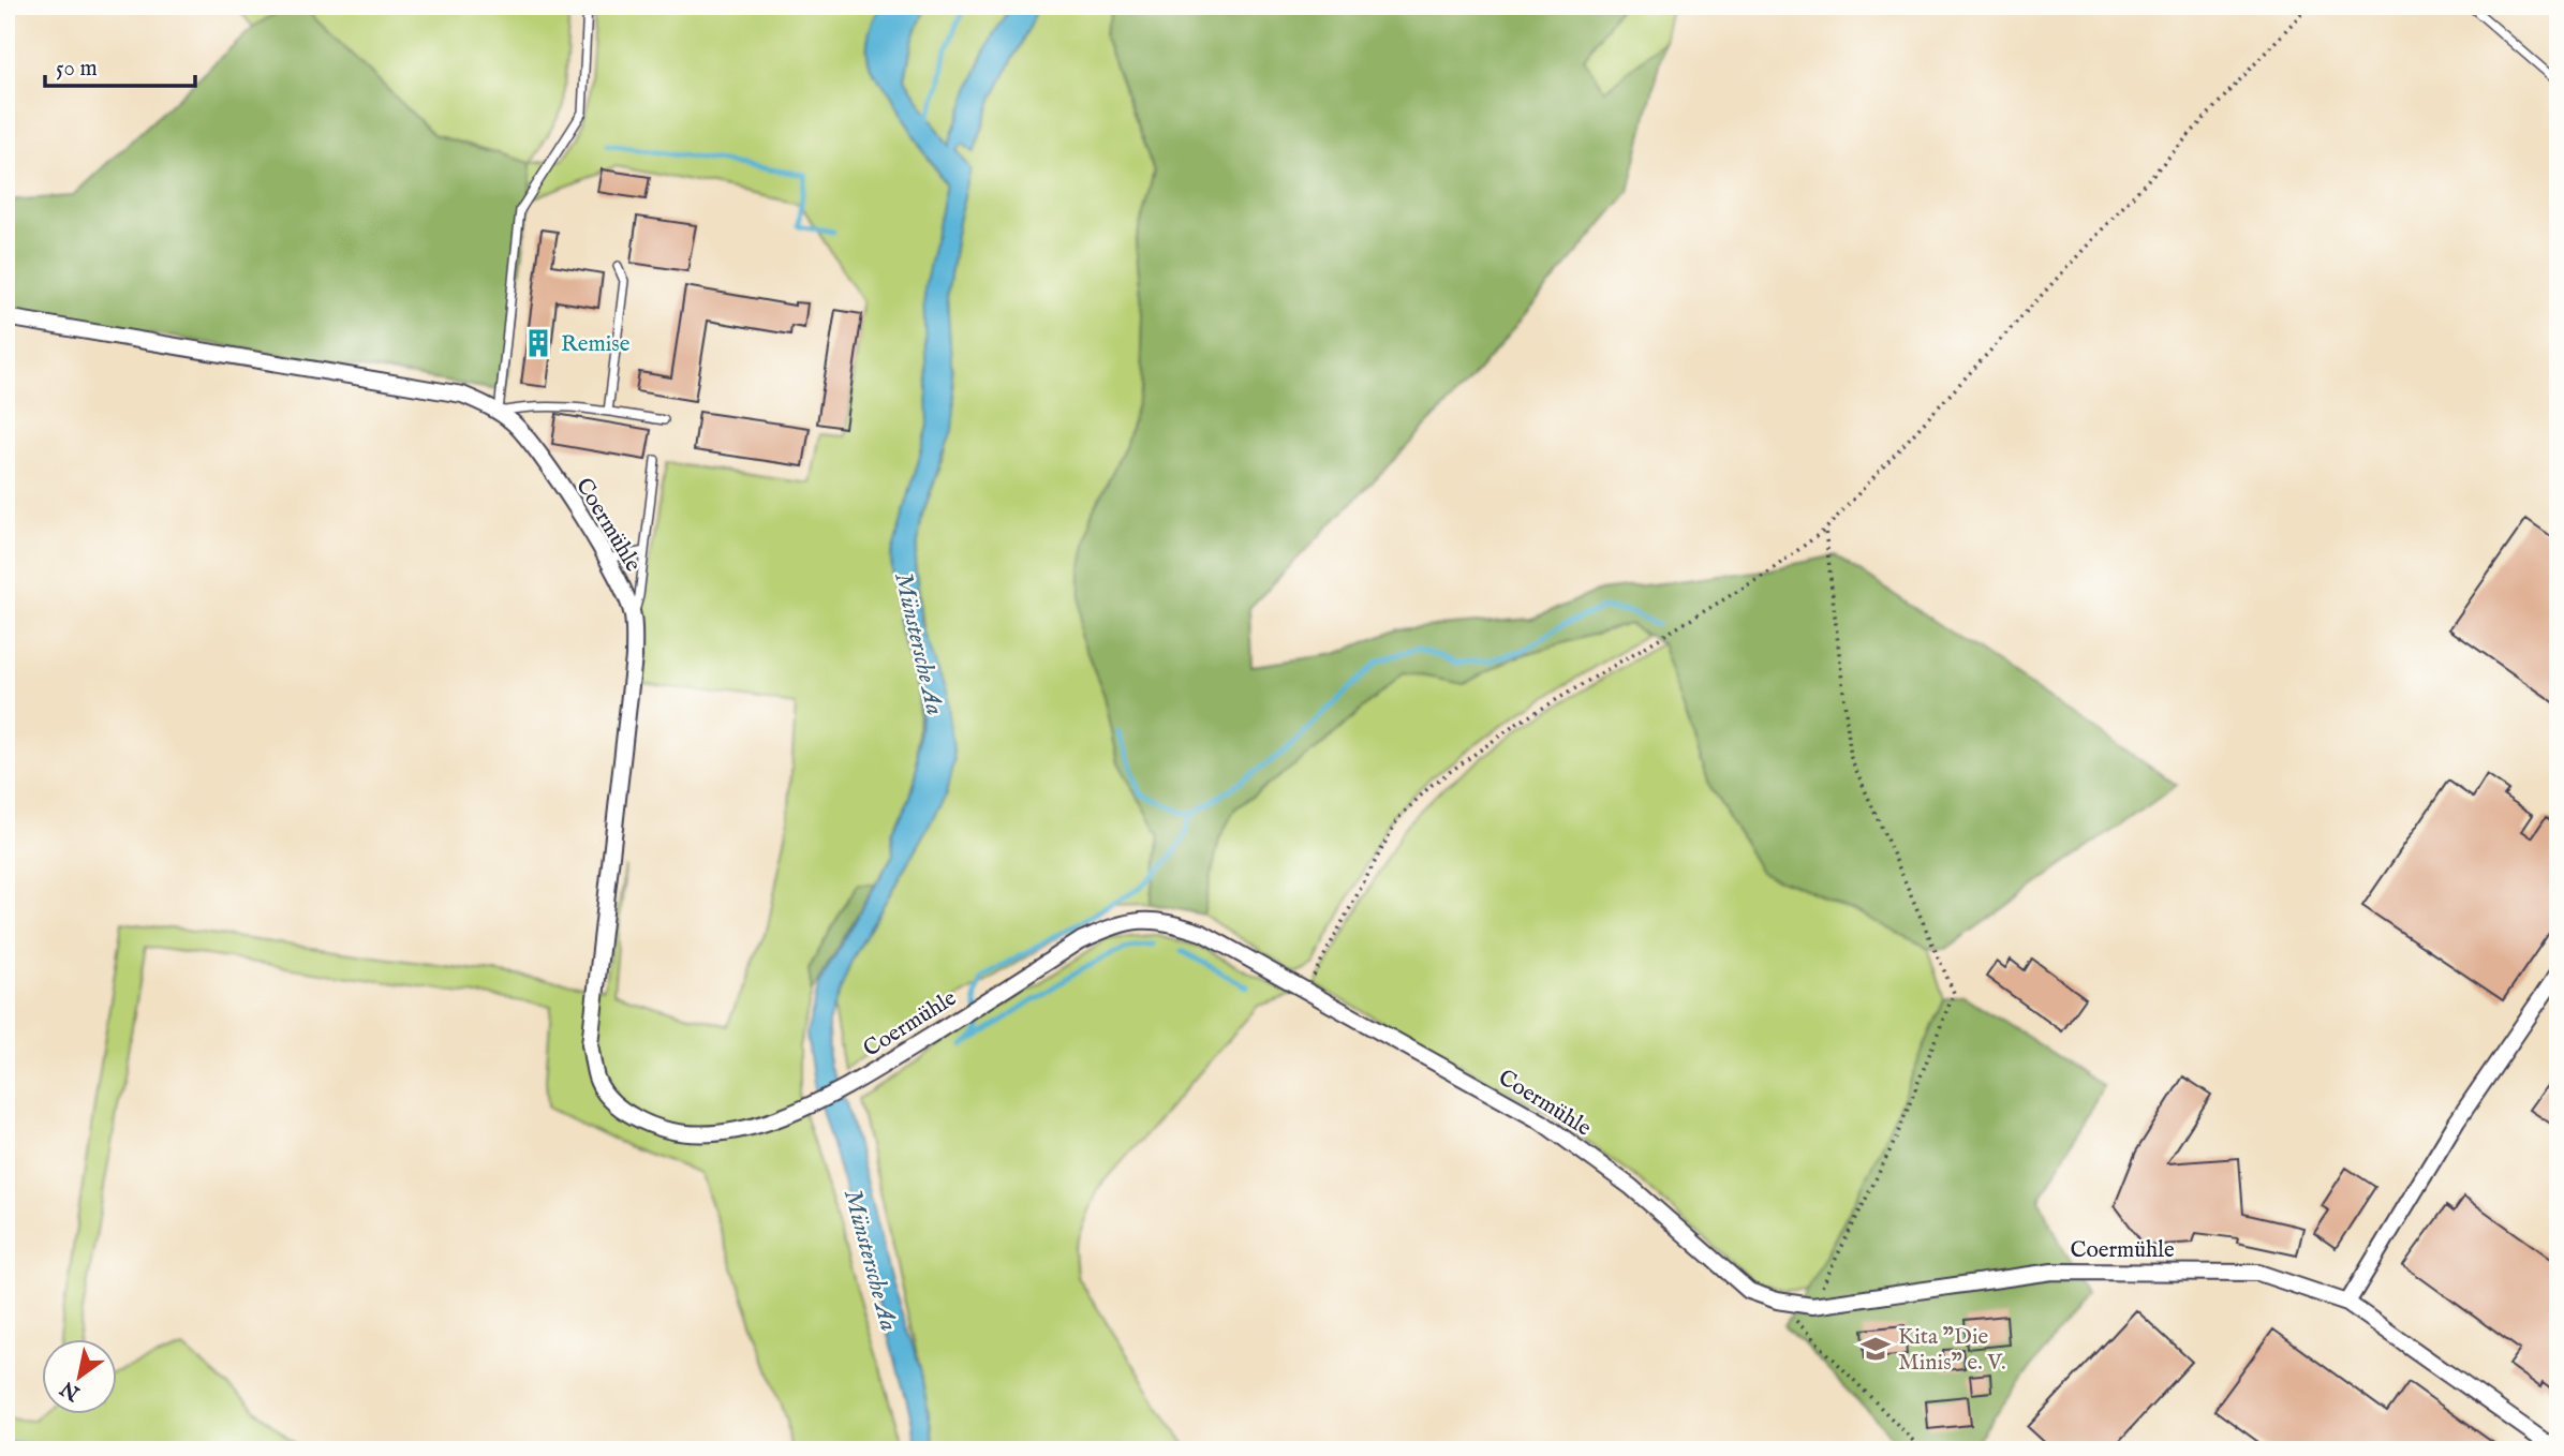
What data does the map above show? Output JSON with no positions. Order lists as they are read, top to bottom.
{
  "streets": {
    "street": ["Coermühle"]
  },
  "water": ["Münstersche Aa"],
  "places": {
    "building": ["Remise"],
    "school or university": ["Kita \"Die Minis\" e. V."]
  },
  "scale_bar": "50 m",
  "north": "bottom left"
}
